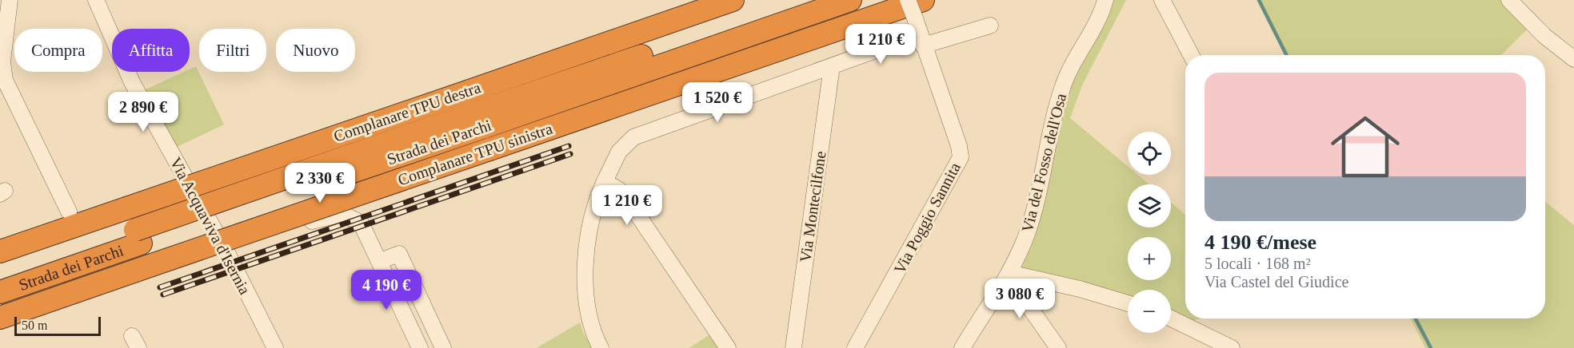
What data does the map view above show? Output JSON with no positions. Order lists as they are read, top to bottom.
{
  "streets": {
    "highway": ["Complanare TPU destra", "Strada dei Parchi", "Complanare TPU sinistra"],
    "street": [
      "Via del Fosso dell'Osa",
      "Via Montecilfone",
      "Via Poggio Sannita",
      "Via Acquaviva d'Isernia"
    ]
  },
  "crossings": [
    ["Complanare TPU sinistra", "Via Poggio Sannita"]
  ],
  "scale_bar": "50 m",
  "page": {
    "price": [
      "1 210 €",
      "1 520 €",
      "2 890 €",
      "2 330 €",
      "1 210 €",
      "4 190 €",
      "3 080 €"
    ],
    "chip": [
      "Compra",
      "Affitta",
      "Filtri",
      "Nuovo"
    ],
    "list": [
      {
        "name": "4 190 €/mese",
        "note": "5 locali · 168 m² · Via Castel del Giudice"
      }
    ],
    "map_buttons": ["+", "−"],
    "scale": "50 m"
  }
}
